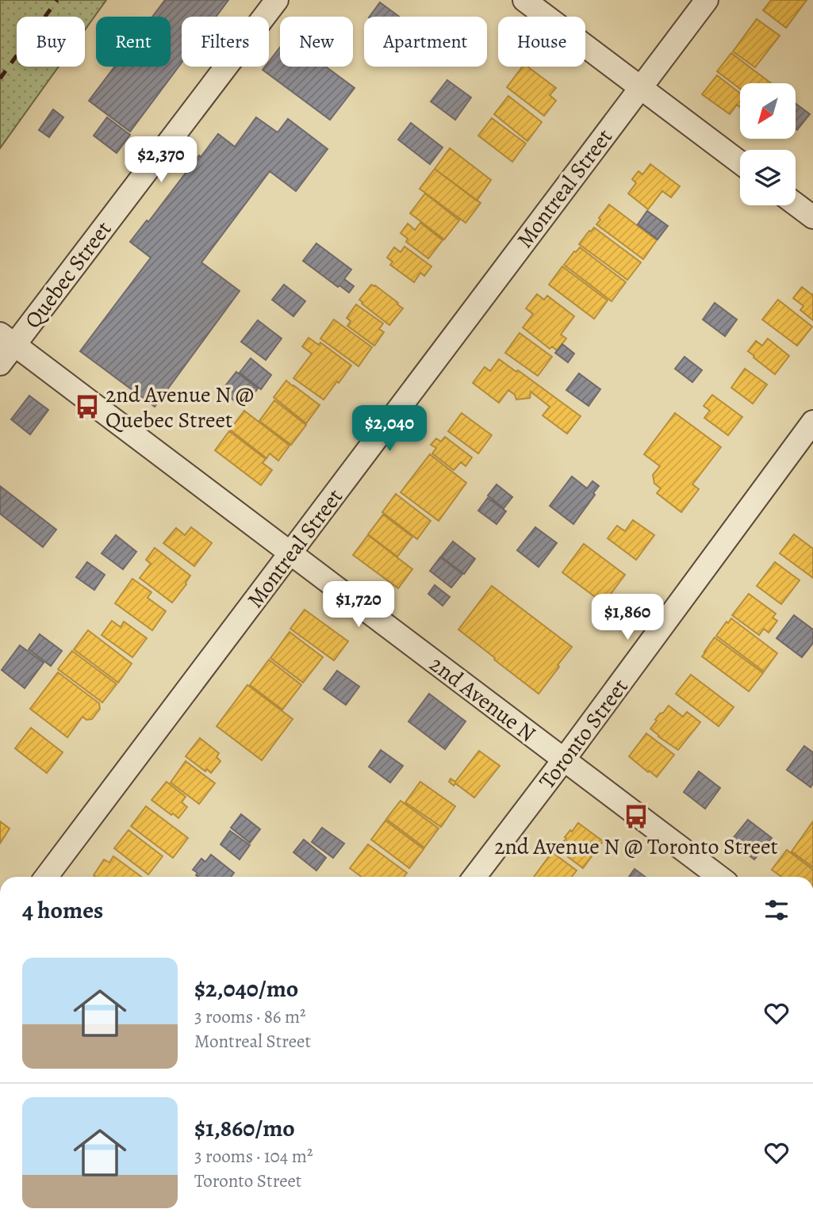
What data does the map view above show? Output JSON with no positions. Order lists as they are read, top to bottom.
{
  "streets": {
    "street": [
      "Montreal Street",
      "Quebec Street",
      "2nd Avenue N",
      "Toronto Street"
    ]
  },
  "crossings": [
    ["Montreal Street", "2nd Avenue N"],
    ["Quebec Street", "2nd Avenue N"],
    ["2nd Avenue N", "Toronto Street"]
  ],
  "places": {
    "bus stop": ["2nd Avenue N @ Quebec Street", "2nd Avenue N @ Toronto Street"]
  },
  "north": "bottom left",
  "page": {
    "chip": [
      "Buy",
      "Rent",
      "Filters",
      "New",
      "Apartment",
      "House"
    ],
    "price": [
      "$2,370",
      "$2,040",
      "$1,720",
      "$1,860"
    ],
    "heading": "4 homes",
    "list": [
      {
        "name": "$2,040/mo",
        "note": "3 rooms · 86 m² · Montreal Street"
      },
      {
        "name": "$1,860/mo",
        "note": "3 rooms · 104 m² · Toronto Street"
      }
    ]
  }
}
